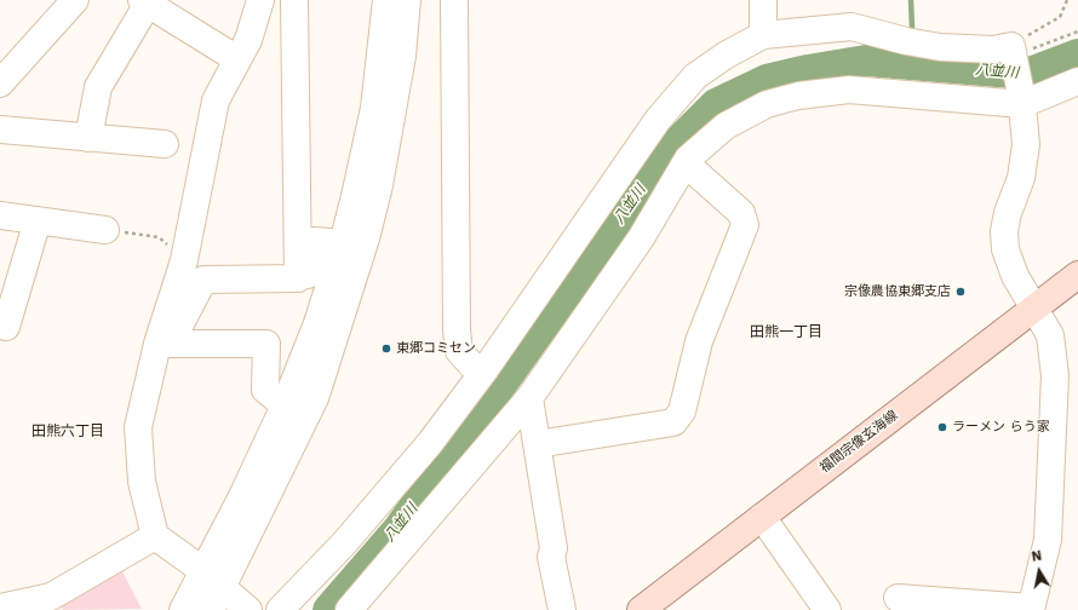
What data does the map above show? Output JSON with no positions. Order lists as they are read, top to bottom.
{
  "streets": {
    "main road": ["福間宗像玄海線"]
  },
  "districts": ["田熊一丁目", "田熊六丁目"],
  "water": ["八並川"],
  "places": ["宗像農協東郷支店", "東郷コミセン", "ラーメン らう家"],
  "north": "top"
}
